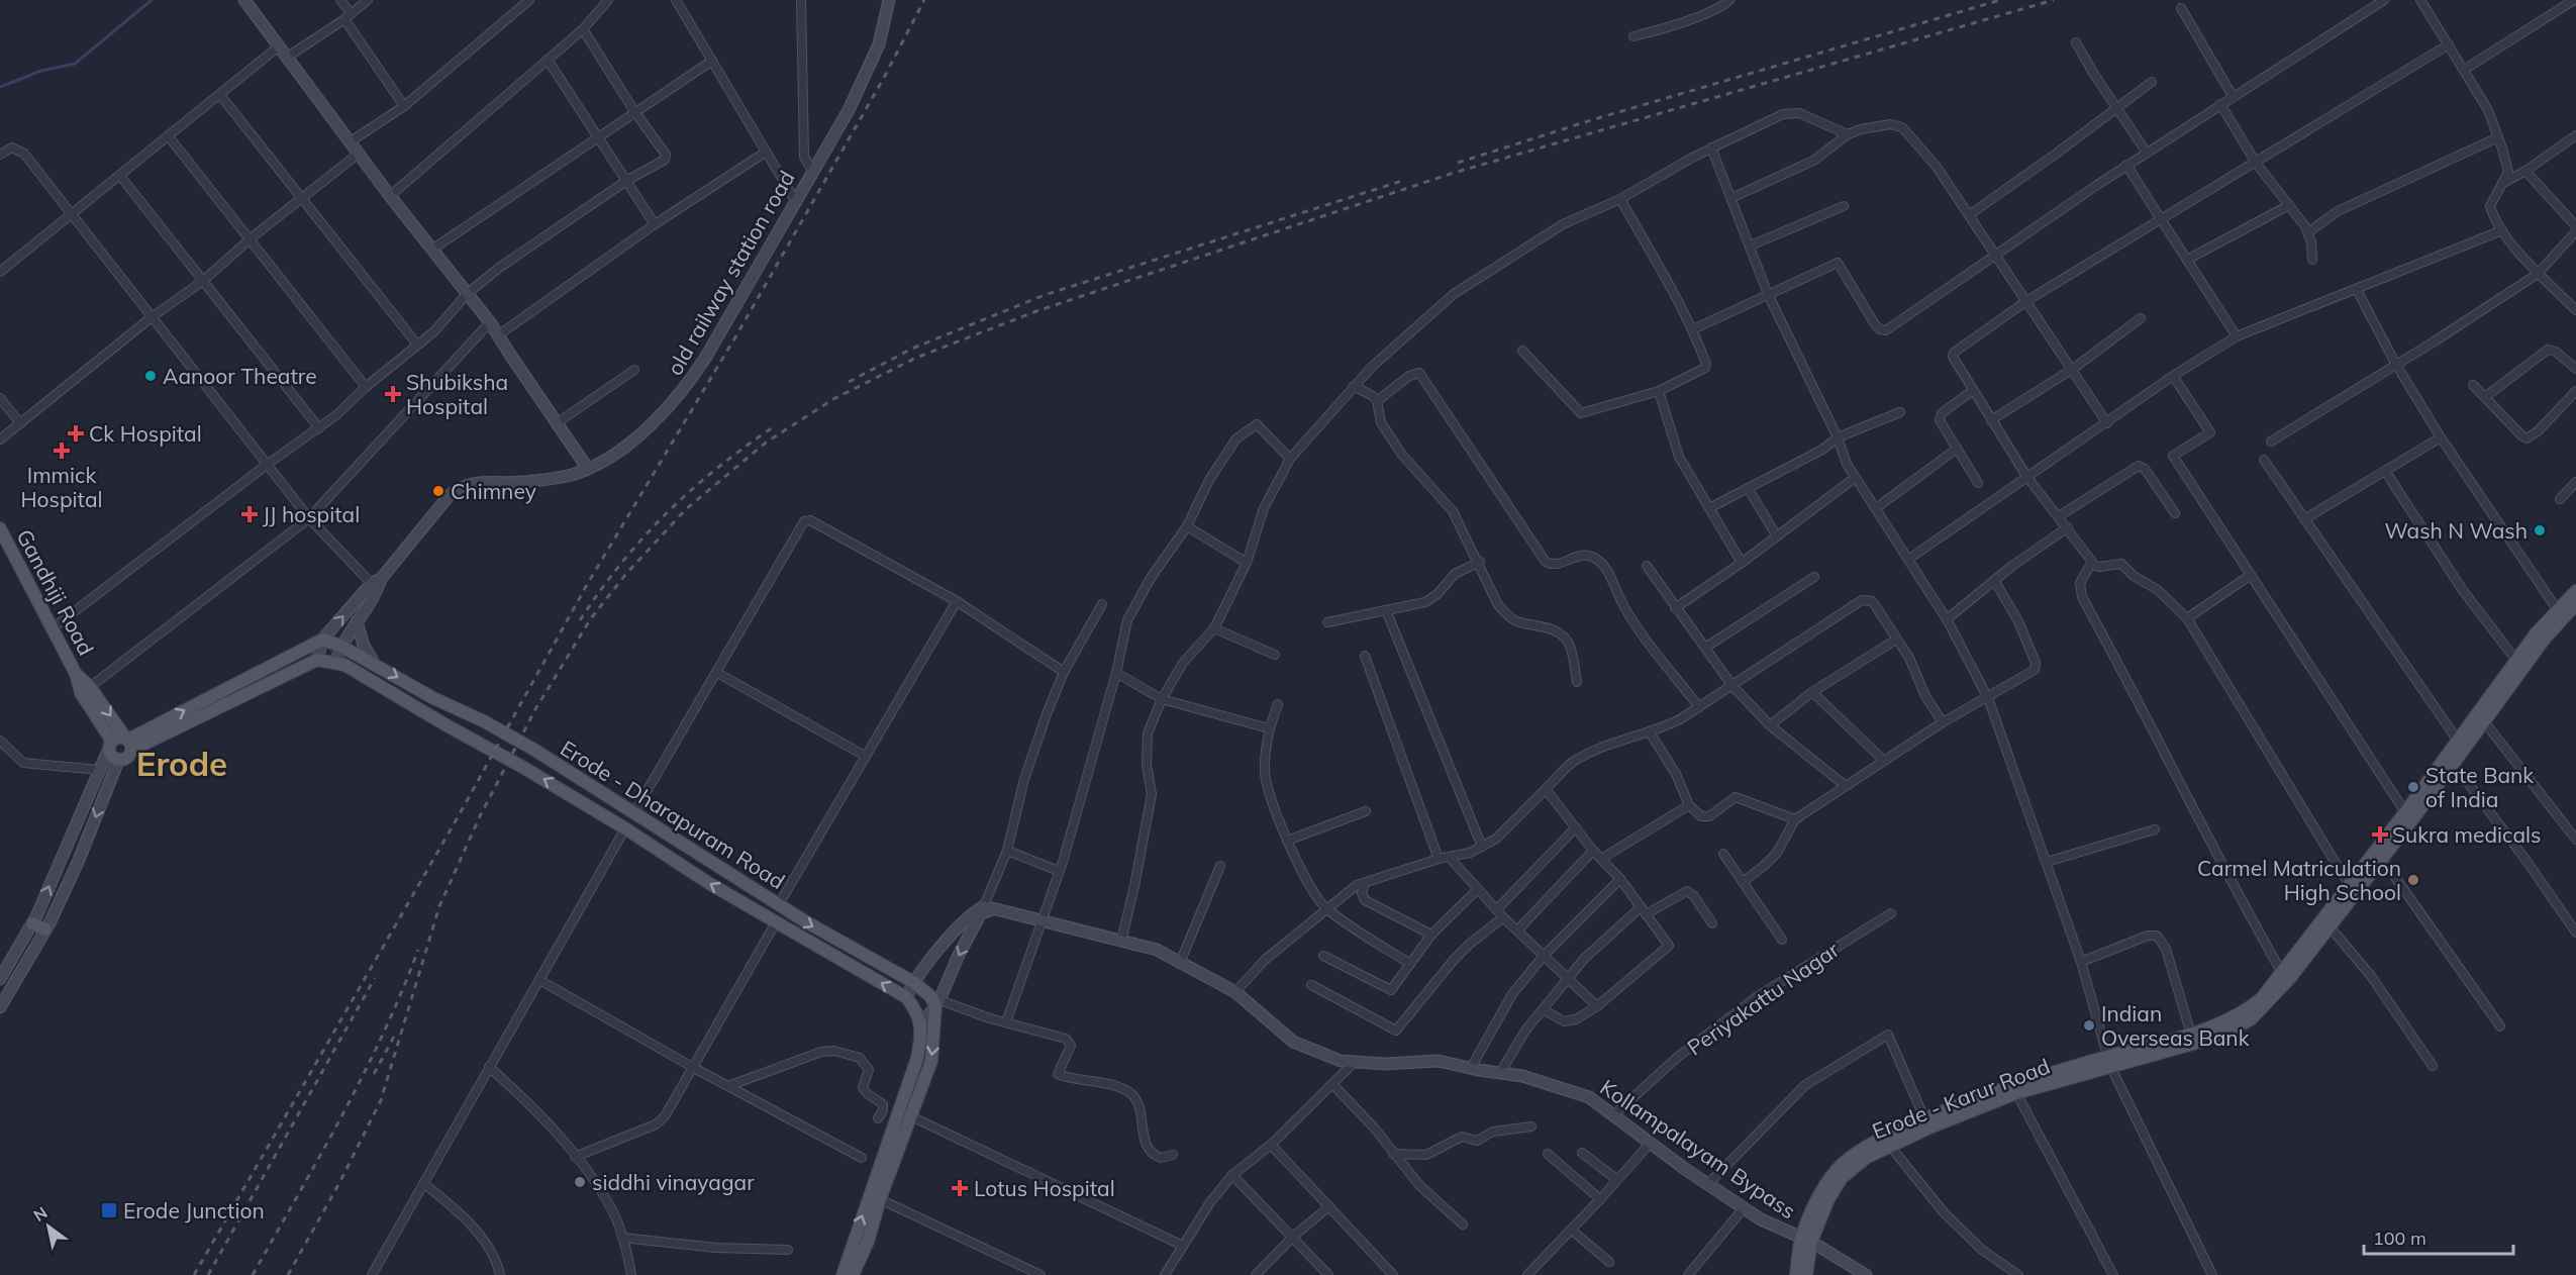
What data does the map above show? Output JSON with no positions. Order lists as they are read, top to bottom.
{
  "streets": {
    "main road": ["Gandhiji Road", "Erode - Dharapuram Road", "Erode - Karur Road"],
    "street": ["old railway station road", "Periyakattu Nagar", "Kollampalayam Bypass"]
  },
  "crossings": [
    ["Periyakattu Nagar", "Kollampalayam Bypass"],
    ["Erode - Karur Road", "Kollampalayam Bypass"]
  ],
  "districts": ["Erode"],
  "places": {
    "other": [
      "Aanoor Theatre",
      "Chimney",
      "Wash N Wash",
      "State Bank of India",
      "Carmel Matriculation High School",
      "Indian Overseas Bank",
      "siddhi vinayagar"
    ],
    "health": [
      "Shubiksha Hospital",
      "Ck Hospital",
      "Immick Hospital",
      "JJ hospital",
      "Sukra medicals",
      "Lotus Hospital"
    ],
    "transit": ["Erode Junction"]
  },
  "scale_bar": "100 m",
  "north": "top left"
}
